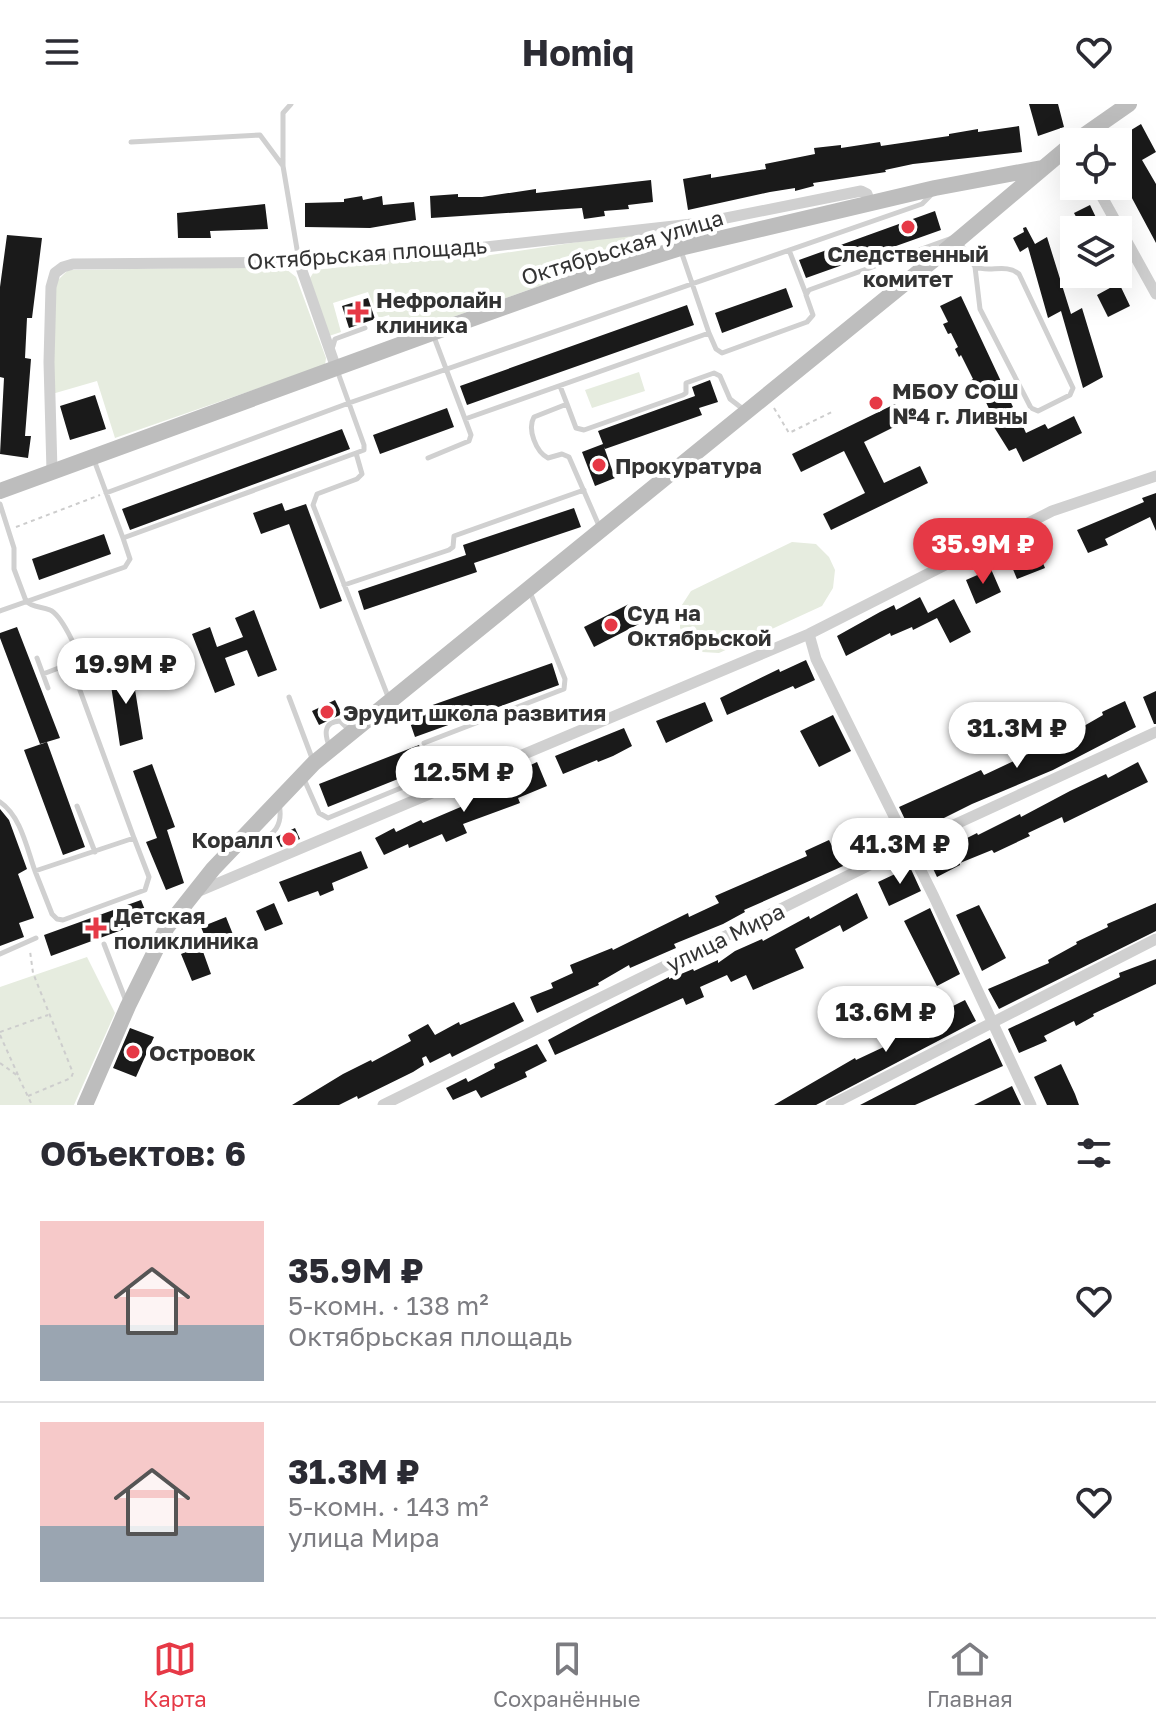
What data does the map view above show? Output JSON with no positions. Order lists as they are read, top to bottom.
{
  "streets": {
    "street": ["Октябрьская улица", "Октябрьская площадь", "улица Мира"]
  },
  "crossings": [
    ["Октябрьская улица", "Октябрьская площадь"]
  ],
  "places": {
    "other": [
      "Следственный комитет",
      "МБОУ СОШ №4 г. Ливны",
      "Прокуратура",
      "Суд на Октябрьской",
      "Эрудит школа развития",
      "Коралл",
      "Островок"
    ],
    "health": ["Нефролайн клиника", "Детская поликлиника"]
  },
  "page": {
    "header": "Homiq",
    "price": [
      "35.9M ₽",
      "19.9M ₽",
      "31.3M ₽",
      "12.5M ₽",
      "41.3M ₽",
      "13.6M ₽"
    ],
    "heading": "Объектов: 6",
    "list": [
      {
        "name": "35.9M ₽",
        "note": "5-комн. · 138 m² · Октябрьская площадь"
      },
      {
        "name": "31.3M ₽",
        "note": "5-комн. · 143 m² · улица Мира"
      }
    ],
    "tabs": ["Карта", "Сохранённые", "Главная"]
  }
}
